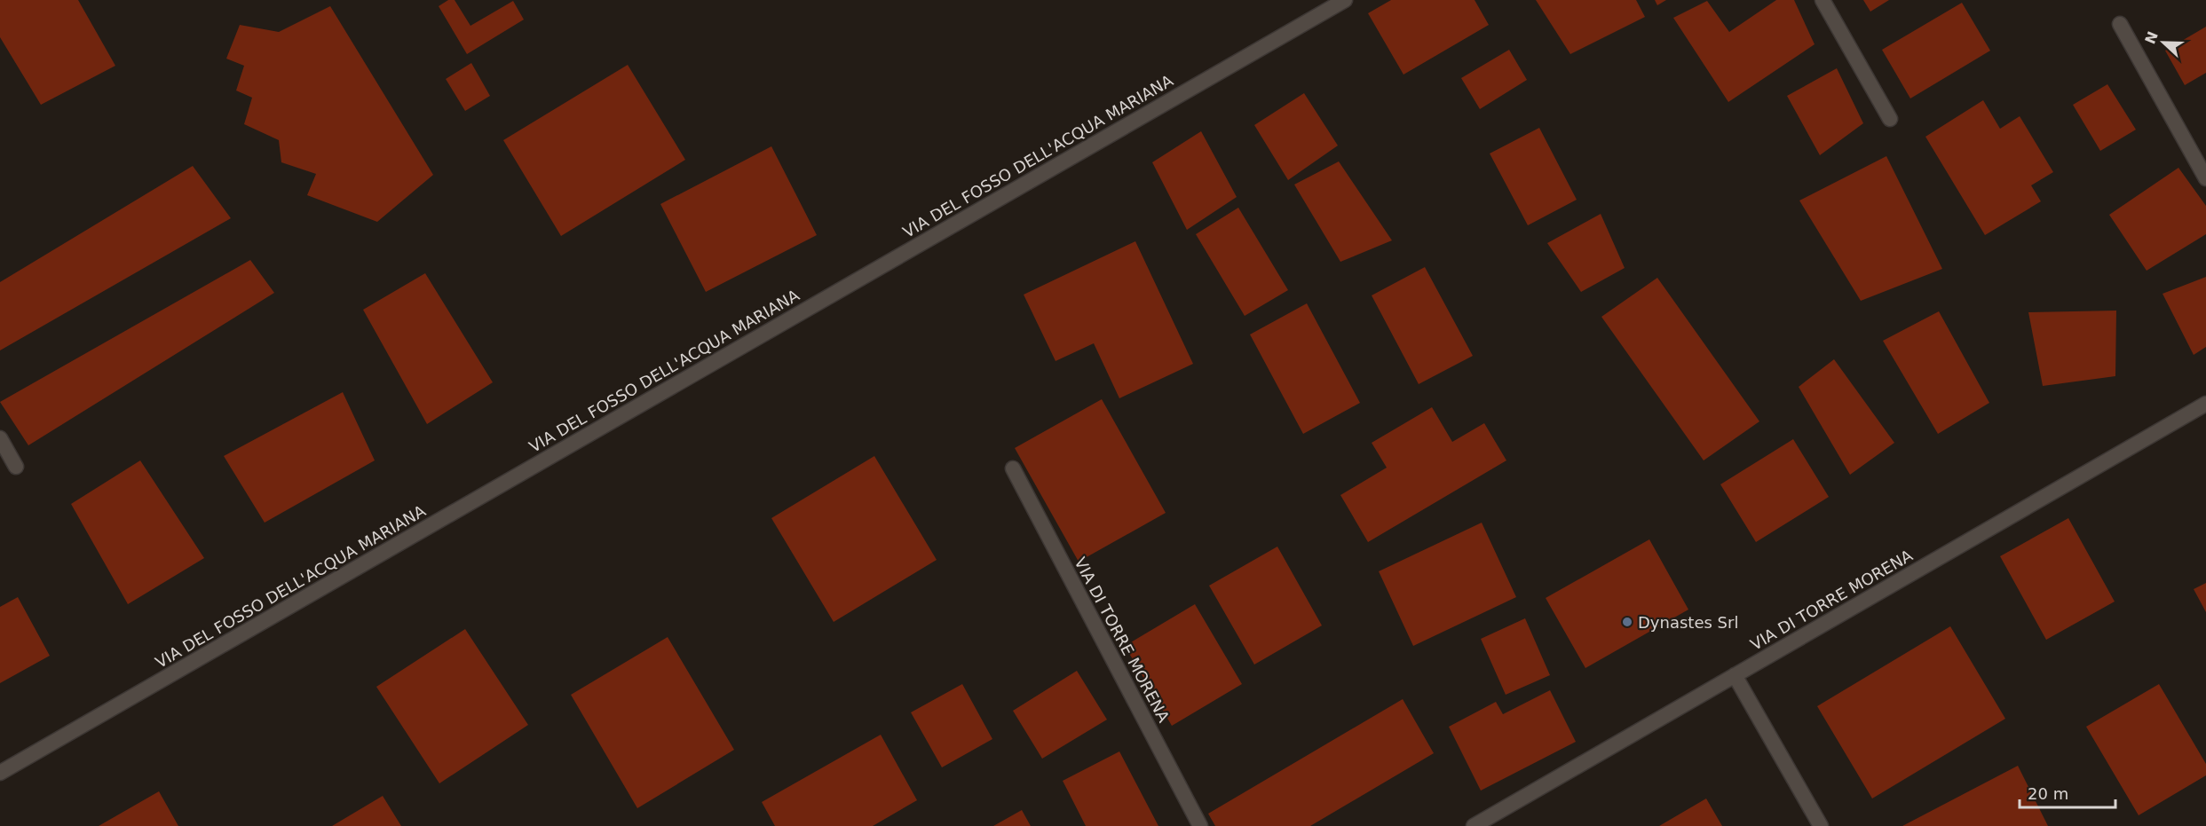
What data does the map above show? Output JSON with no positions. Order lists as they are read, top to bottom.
{
  "streets": {
    "street": ["VIA DEL FOSSO DELL'ACQUA MARIANA", "VIA DI TORRE MORENA"]
  },
  "places": ["Dynastes Srl"],
  "scale_bar": "20 m",
  "north": "left"
}
